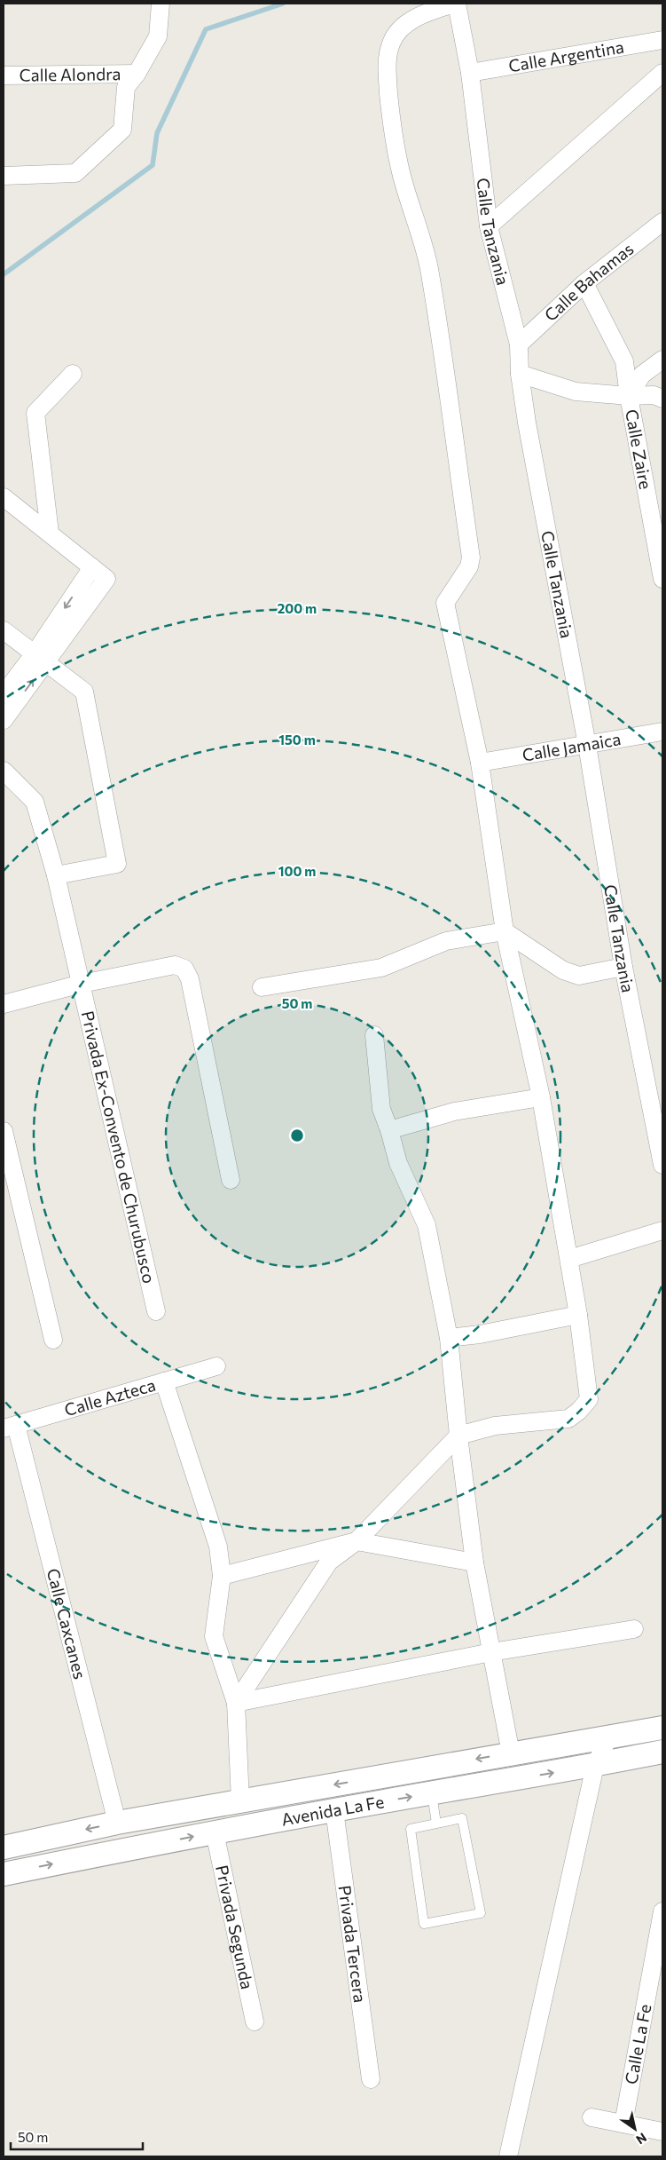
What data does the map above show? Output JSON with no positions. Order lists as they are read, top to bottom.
{
  "streets": {
    "street": [
      "Calle Argentina",
      "Calle Alondra",
      "Calle Tanzania",
      "Calle Bahamas",
      "Calle Zaire",
      "Calle Jamaica",
      "Privada Ex-Convento de Churubusco",
      "Calle Azteca",
      "Calle Caxcanes",
      "Avenida La Fe",
      "Privada Segunda",
      "Privada Tercera",
      "Calle La Fe"
    ]
  },
  "crossings": [
    ["Calle Argentina", "Calle Tanzania"],
    ["Calle Tanzania", "Calle Bahamas"],
    ["Calle Tanzania", "Calle Jamaica"],
    ["Calle Azteca", "Calle Caxcanes"],
    ["Calle Caxcanes", "Avenida La Fe"],
    ["Avenida La Fe", "Privada Segunda"],
    ["Avenida La Fe", "Privada Tercera"]
  ],
  "scale_bar": "50 m",
  "north": "bottom right",
  "rings": [
    "200 m",
    "150 m",
    "100 m",
    "50 m"
  ]
}
